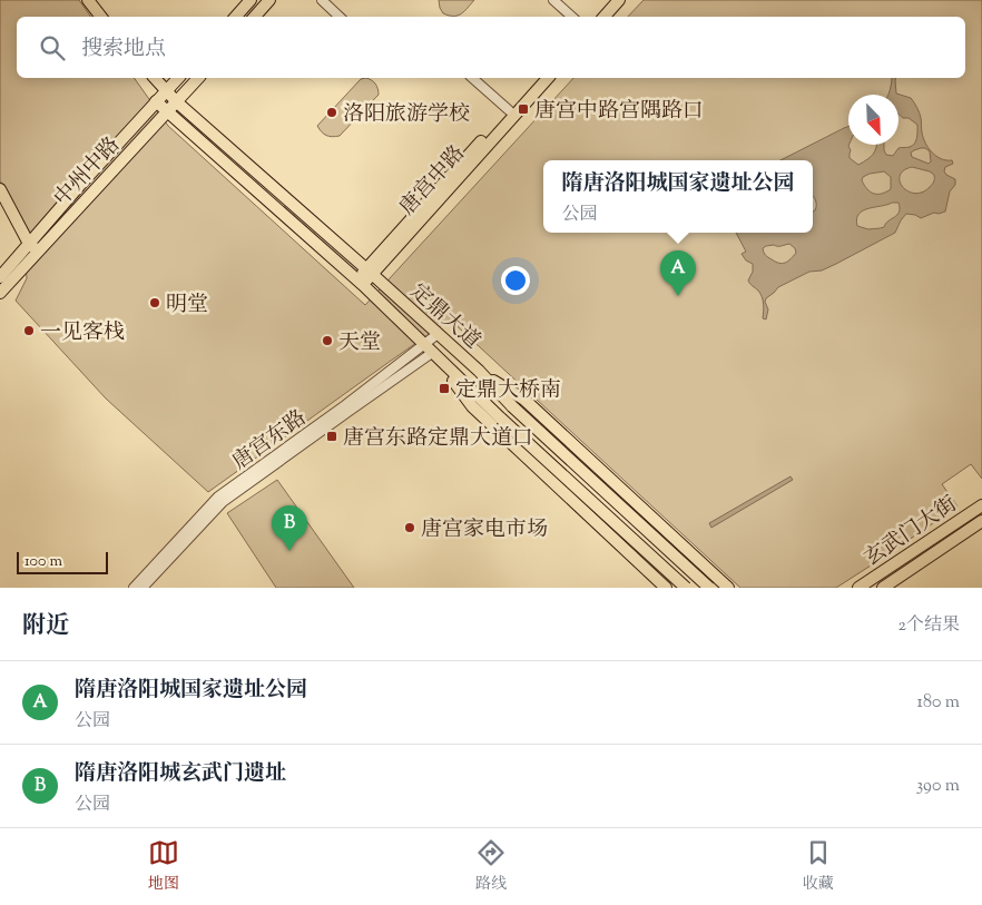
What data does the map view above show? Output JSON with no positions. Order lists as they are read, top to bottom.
{
  "streets": {
    "main road": [
      "中州中路",
      "唐宫中路",
      "定鼎大道",
      "玄武门大街"
    ],
    "street": ["唐宫东路"]
  },
  "crossings": [
    ["中州中路", "定鼎大道"],
    ["唐宫中路", "定鼎大道"],
    ["定鼎大道", "唐宫东路"]
  ],
  "places": {
    "transit": ["唐宫中路宫隅路口", "定鼎大桥南", "唐宫东路定鼎大道口"],
    "other": [
      "洛阳旅游学校",
      "明堂",
      "一见客栈",
      "天堂",
      "唐宫家电市场"
    ]
  },
  "scale_bar": "100 m",
  "north": "bottom right",
  "page": {
    "search": "搜索地点",
    "popup": ["隋唐洛阳城国家遗址公园", "公园"],
    "pins": ["A", "B"],
    "scale": "100 m",
    "heading": ["附近", "2个结果"],
    "list": [
      {
        "mark": "A",
        "name": "隋唐洛阳城国家遗址公园",
        "note": "公园",
        "value": "180 m"
      },
      {
        "mark": "B",
        "name": "隋唐洛阳城玄武门遗址",
        "note": "公园",
        "value": "390 m"
      }
    ],
    "nav": ["地图", "路线", "收藏"]
  }
}
